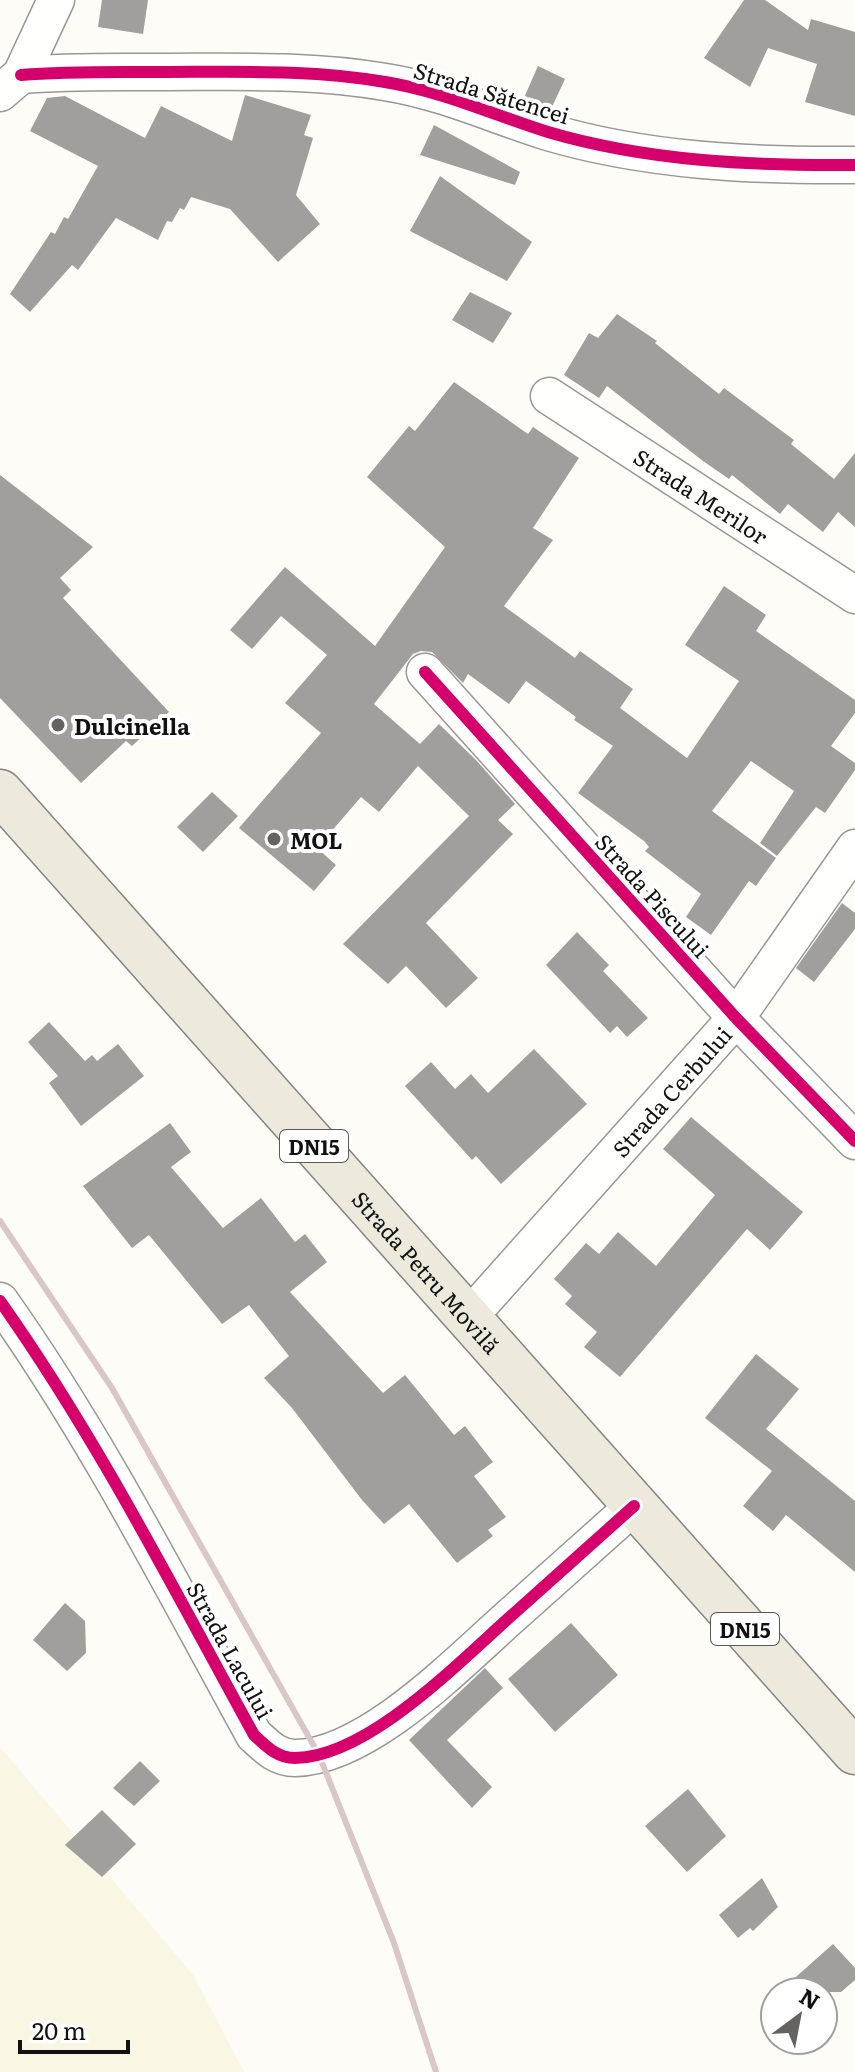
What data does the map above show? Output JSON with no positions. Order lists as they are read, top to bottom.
{
  "streets": {
    "main road": ["DN15", "Strada Petru Movilă"],
    "street": [
      "Strada Sătencei",
      "Strada Merilor",
      "Strada Piscului",
      "Strada Cerbului",
      "Strada Lacului"
    ]
  },
  "crossings": [
    ["Strada Piscului", "Strada Cerbului"],
    ["Strada Cerbului", "Strada Petru Movilă"],
    ["Strada Petru Movilă", "Strada Lacului"]
  ],
  "places": ["Dulcinella", "MOL"],
  "scale_bar": "20 m",
  "north": "top right"
}
